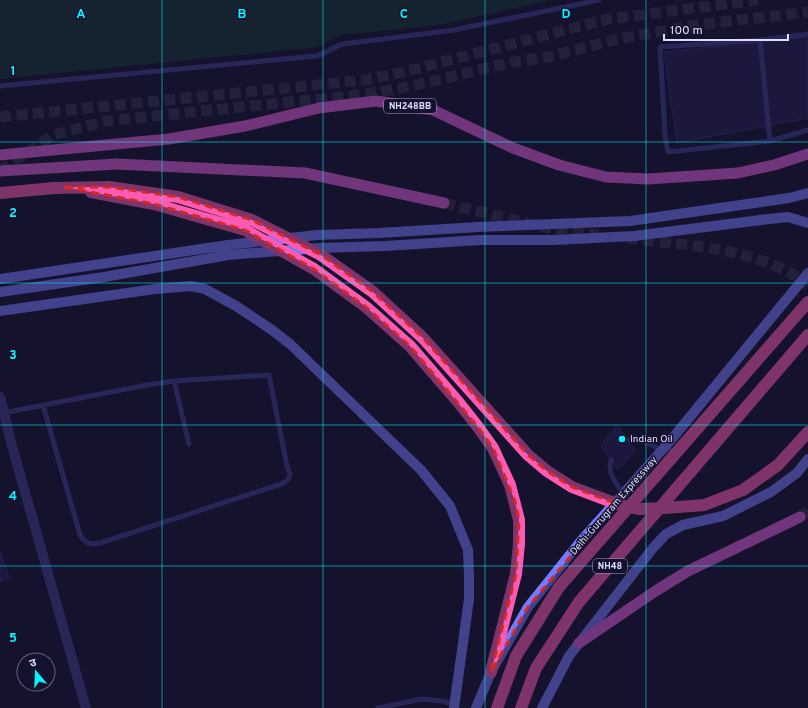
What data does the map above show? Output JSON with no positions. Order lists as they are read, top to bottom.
{
  "streets": {
    "highway": ["NH248BB", "Delhi-Gurugram Expressway", "NH48"]
  },
  "places": ["Indian Oil"],
  "scale_bar": "100 m",
  "north": "top",
  "grid": {
    "columns": [
      "A",
      "B",
      "C",
      "D"
    ],
    "rows": [
      "1",
      "2",
      "3",
      "4",
      "5"
    ]
  }
}
